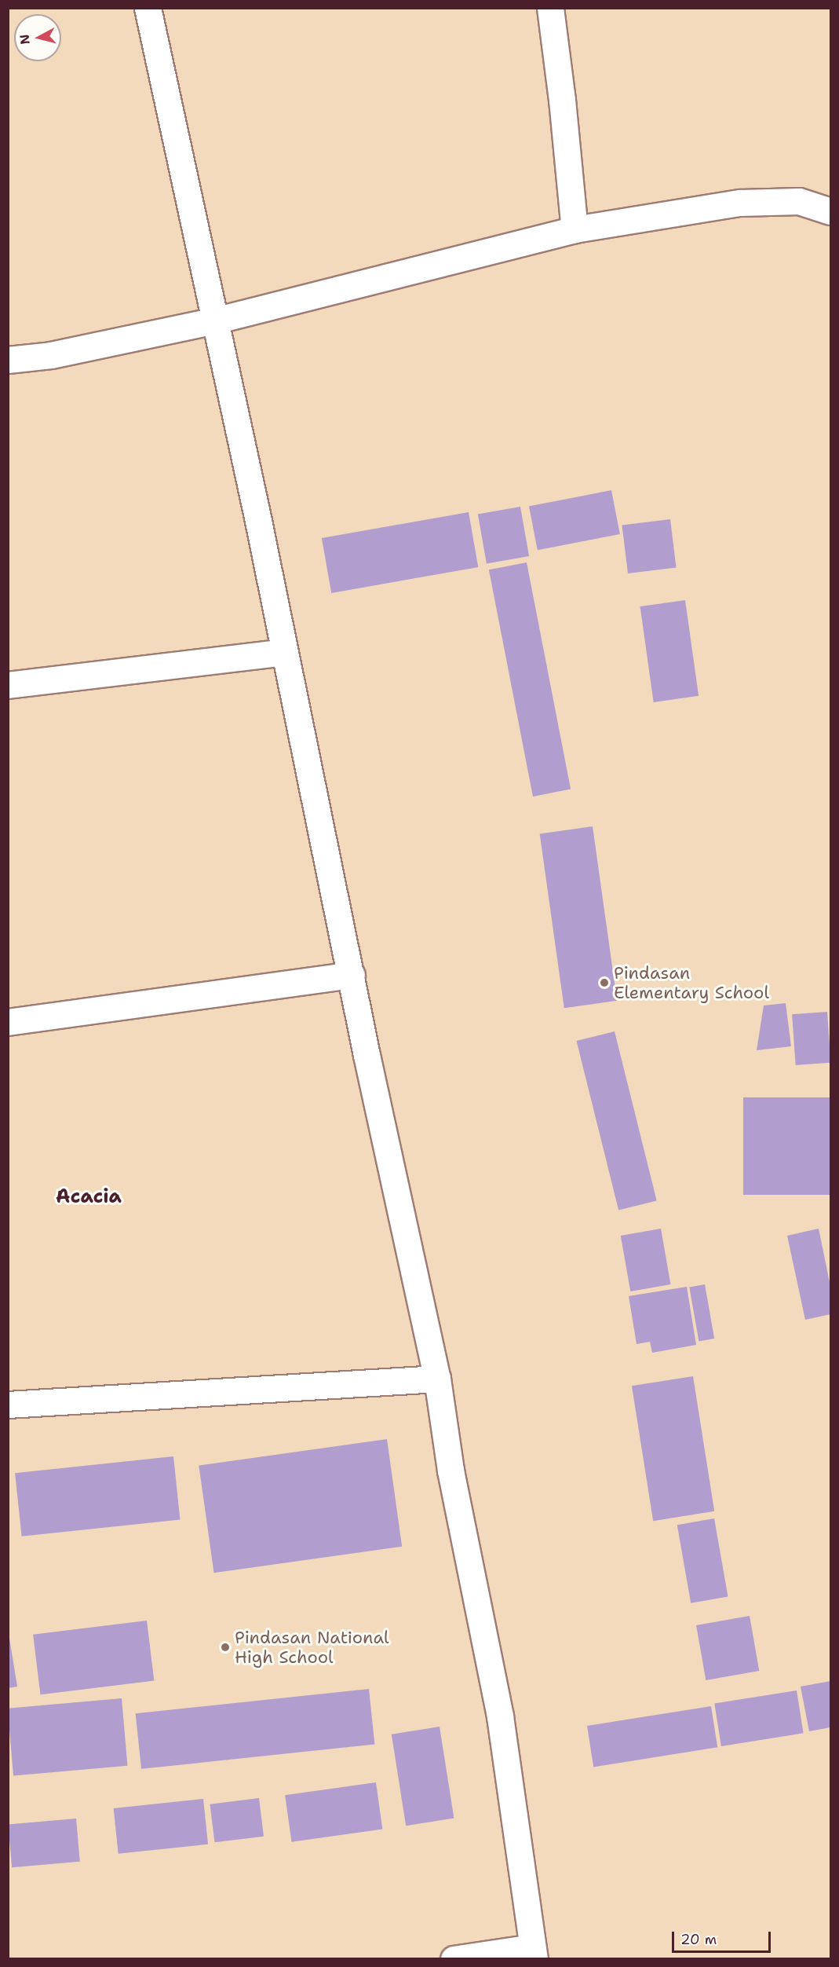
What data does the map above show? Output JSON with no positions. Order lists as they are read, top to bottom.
{
  "districts": ["Acacia"],
  "places": ["Pindasan Elementary School", "Pindasan National High School"],
  "scale_bar": "20 m",
  "north": "left"
}
